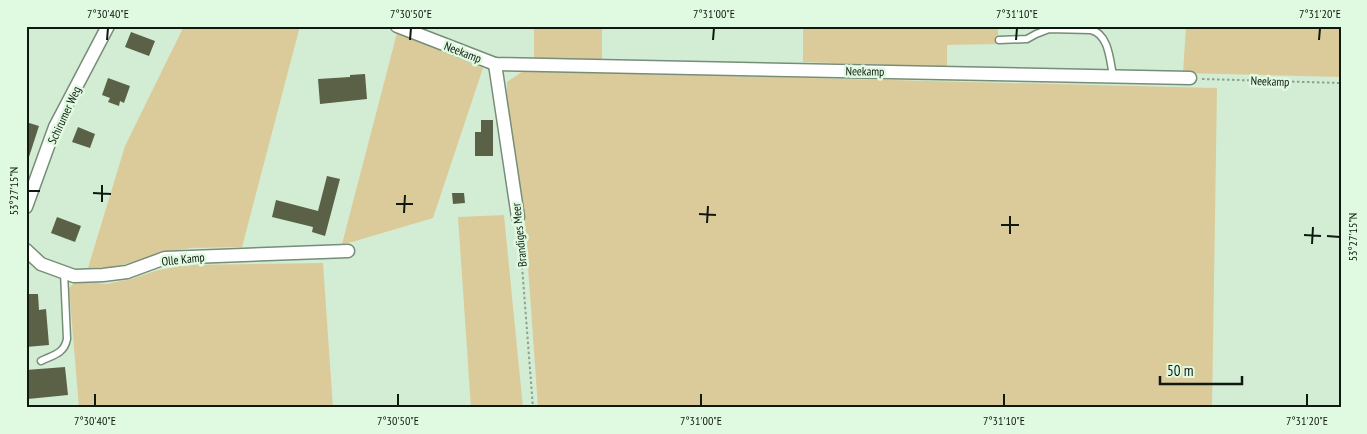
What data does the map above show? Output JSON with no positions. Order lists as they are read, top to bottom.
{
  "streets": {
    "street": [
      "Neekamp",
      "Schirumer Weg",
      "Brandiges Meer",
      "Olle Kamp"
    ]
  },
  "crossings": [
    ["Neekamp", "Brandiges Meer"]
  ],
  "scale_bar": "50 m",
  "coordinates": [
    "7°30'40\"E",
    "7°30'50\"E",
    "7°31'00\"E",
    "7°31'10\"E",
    "7°31'20\"E",
    "53°27'15\"N"
  ]
}
